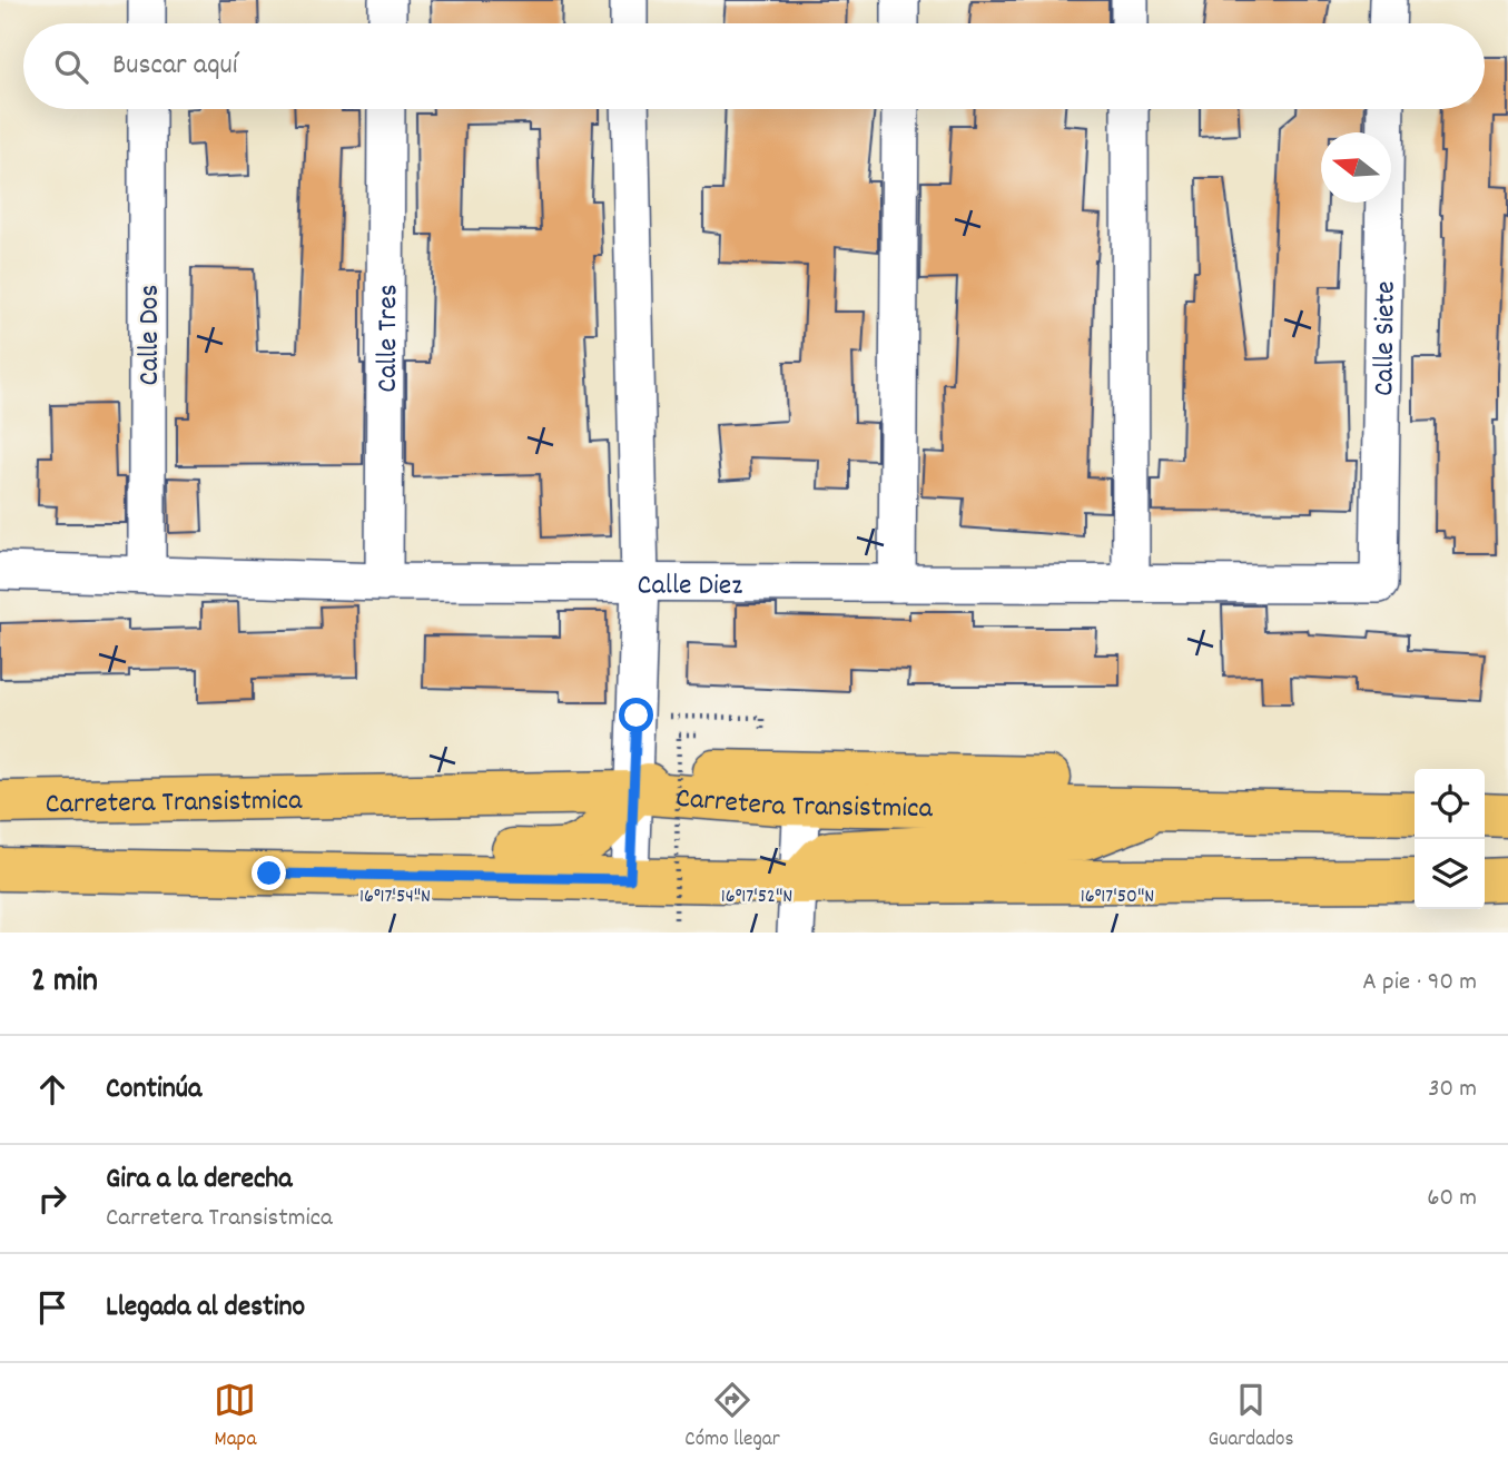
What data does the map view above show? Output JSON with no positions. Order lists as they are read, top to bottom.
{
  "streets": {
    "main road": ["Carretera Transistmica"],
    "street": [
      "Calle Dos",
      "Calle Tres",
      "Calle Siete",
      "Calle Diez"
    ]
  },
  "crossings": [
    ["Calle Dos", "Calle Diez"],
    ["Calle Tres", "Calle Diez"],
    ["Calle Siete", "Calle Diez"]
  ],
  "north": "left",
  "page": {
    "search": "Buscar aquí",
    "heading": ["2 min", "A pie · 90 m"],
    "list": [
      ["Continúa", "30 m"],
      ["Gira a la derecha", "Carretera Transistmica", "60 m"],
      "Llegada al destino"
    ],
    "nav": ["Mapa", "Cómo llegar", "Guardados"]
  },
  "coordinates": ["16°17'54\"N", "16°17'52\"N", "16°17'50\"N"]
}
